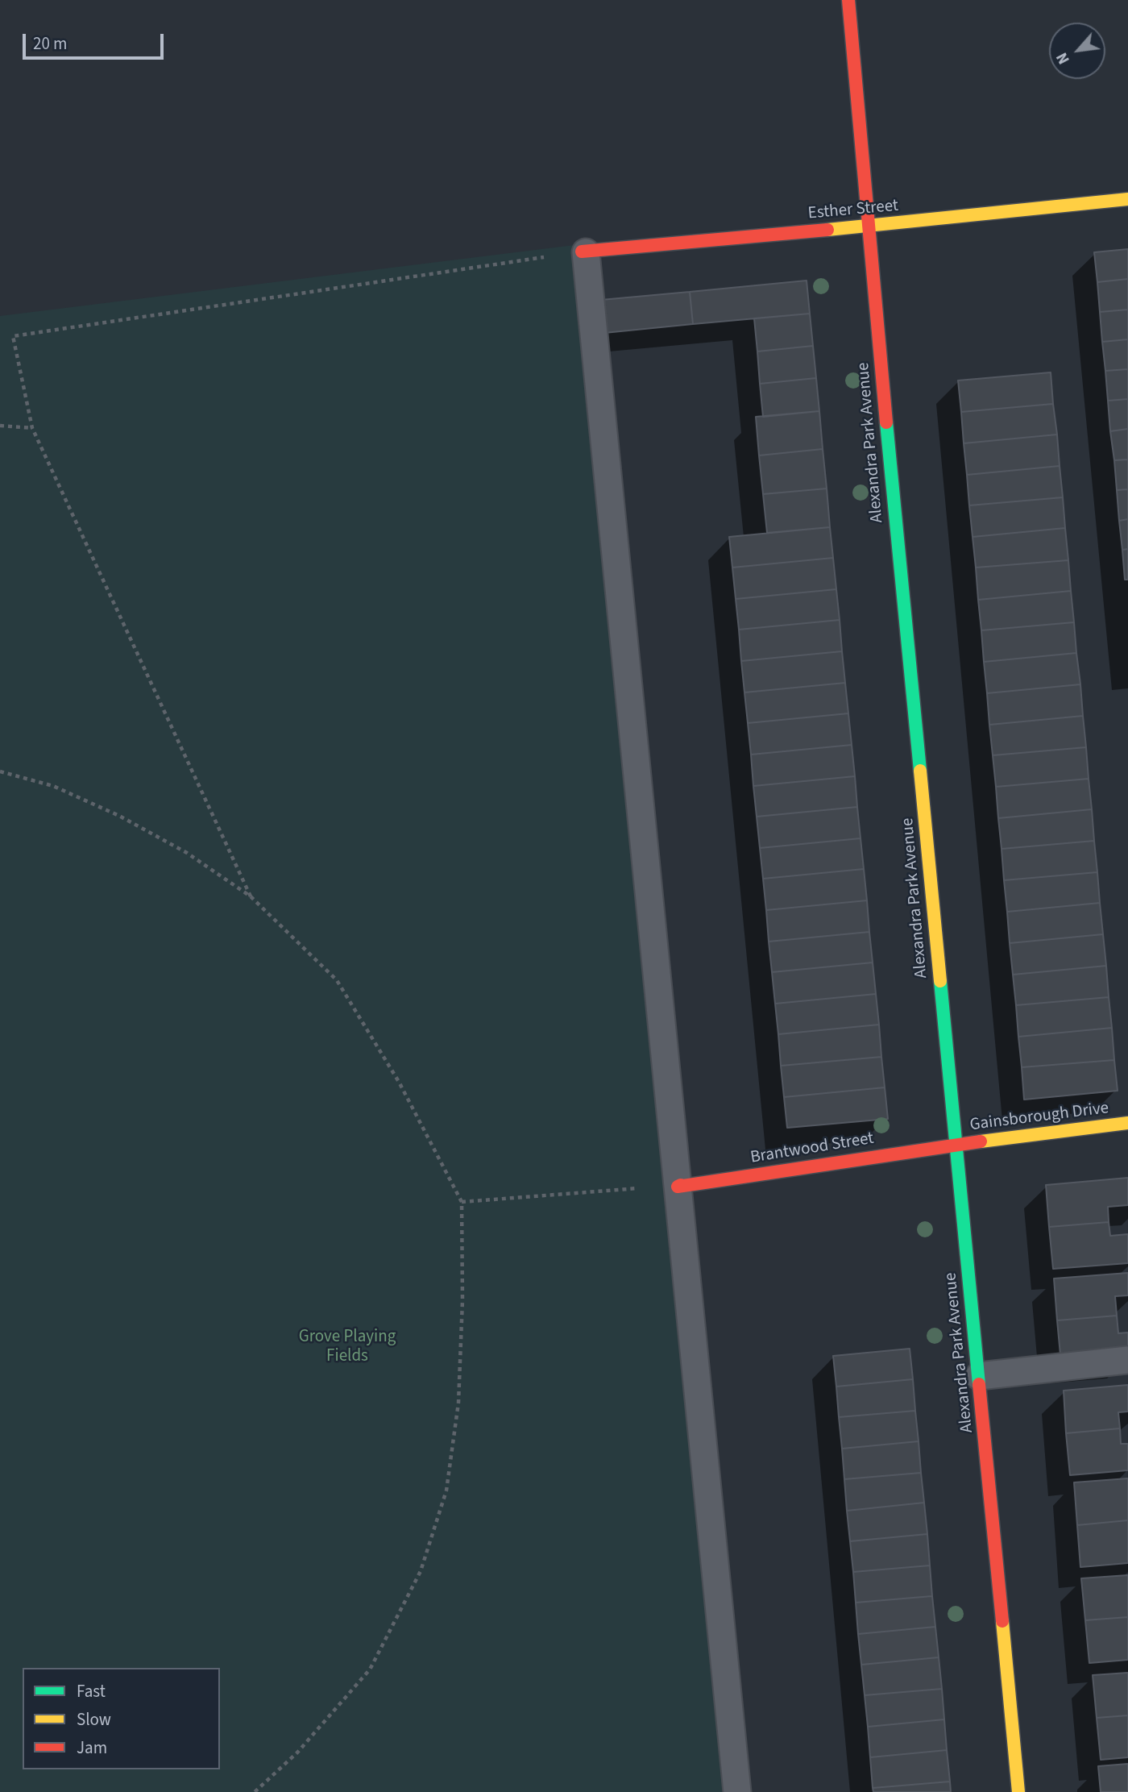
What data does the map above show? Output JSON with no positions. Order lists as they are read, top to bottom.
{
  "streets": {
    "street": [
      "Esther Street",
      "Alexandra Park Avenue",
      "Gainsborough Drive",
      "Brantwood Street"
    ]
  },
  "crossings": [
    ["Esther Street", "Alexandra Park Avenue"],
    ["Alexandra Park Avenue", "Gainsborough Drive"],
    ["Alexandra Park Avenue", "Brantwood Street"],
    ["Gainsborough Drive", "Brantwood Street"]
  ],
  "parks": ["Grove Playing Fields"],
  "legend": ["Fast", "Slow", "Jam"],
  "scale_bar": "20 m",
  "north": "bottom left"
}
